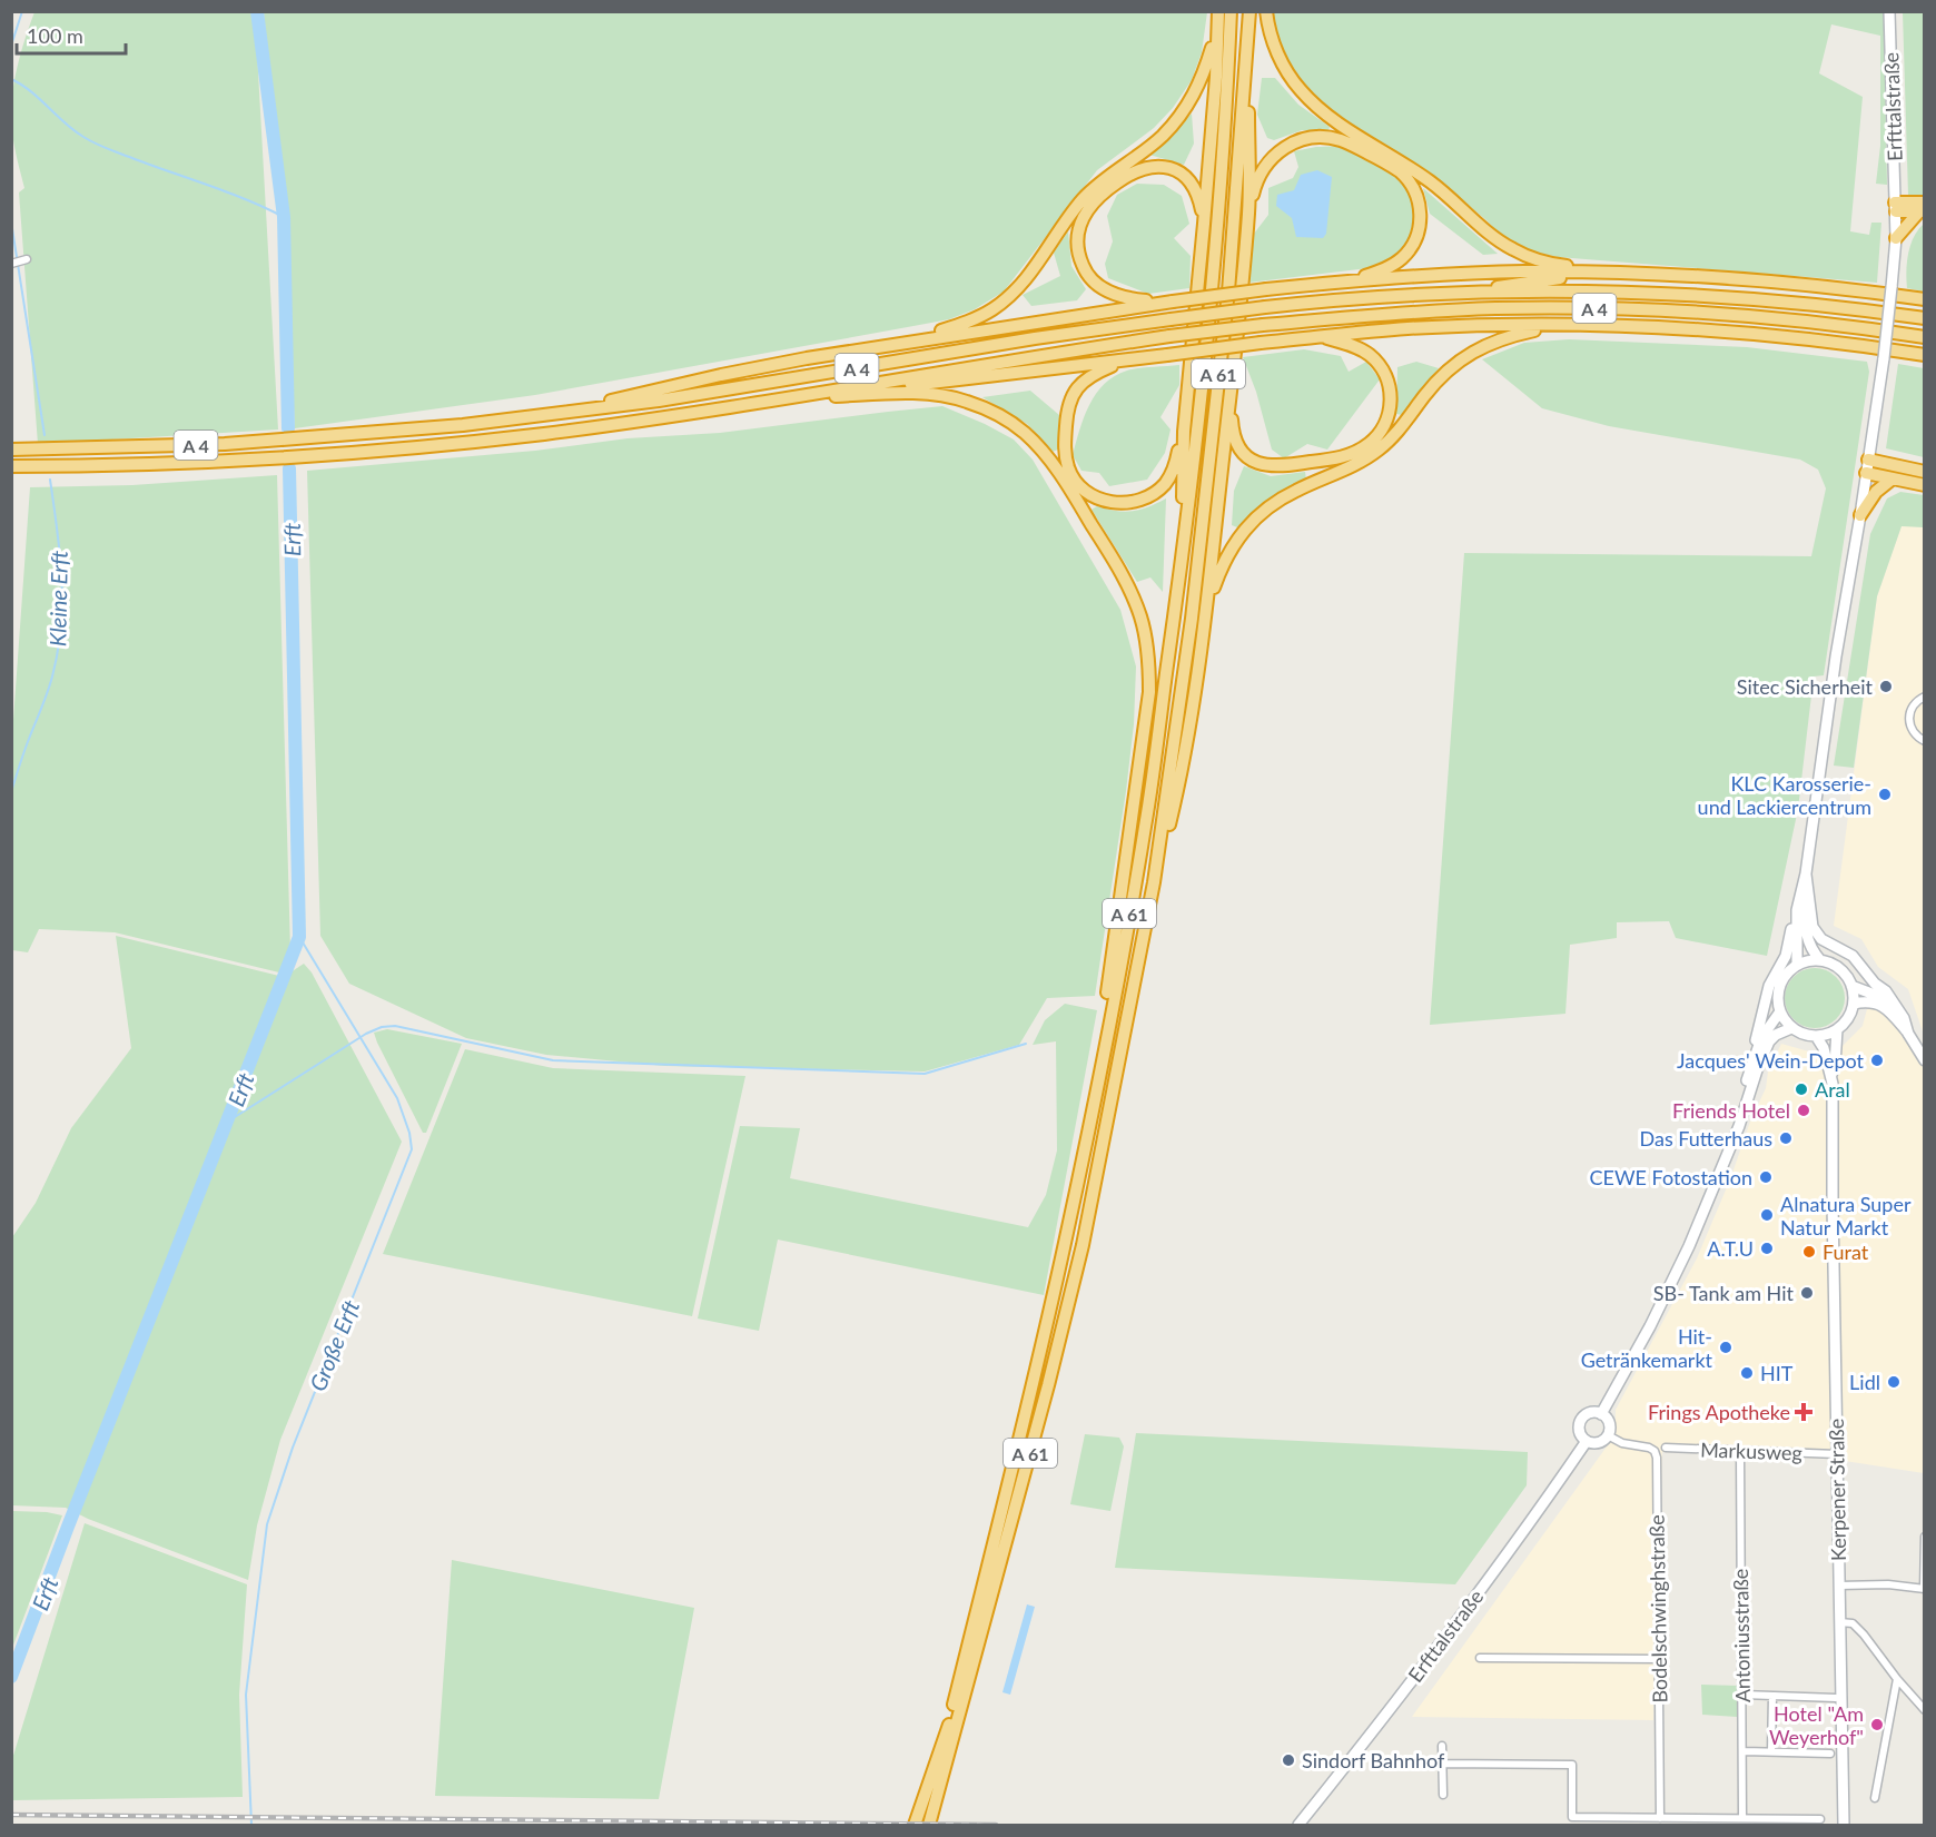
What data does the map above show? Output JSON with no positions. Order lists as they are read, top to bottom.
{
  "streets": {
    "highway": ["A 4", "A 61"],
    "main road": ["Erfttalstraße", "Kerpener Straße"],
    "street": ["Markusweg", "Bodelschwinghstraße", "Antoniusstraße"]
  },
  "crossings": [
    ["Erfttalstraße", "Bodelschwinghstraße"],
    ["Markusweg", "Kerpener Straße"],
    ["Markusweg", "Antoniusstraße"]
  ],
  "water": ["Erft", "Kleine Erft", "Große Erft"],
  "places": {
    "other": [
      "Sitec Sicherheit",
      "KLC Karosserie- und Lackiercentrum",
      "Jacques' Wein-Depot",
      "Aral",
      "Friends Hotel",
      "Das Futterhaus",
      "CEWE Fotostation",
      "Alnatura Super Natur Markt",
      "A.T.U",
      "Furat",
      "SB- Tank am Hit",
      "Hit- Getränkemarkt",
      "HIT",
      "Lidl",
      "Hotel \"Am Weyerhof\"",
      "Sindorf Bahnhof"
    ],
    "health": ["Frings Apotheke"]
  },
  "scale_bar": "100 m"
}
